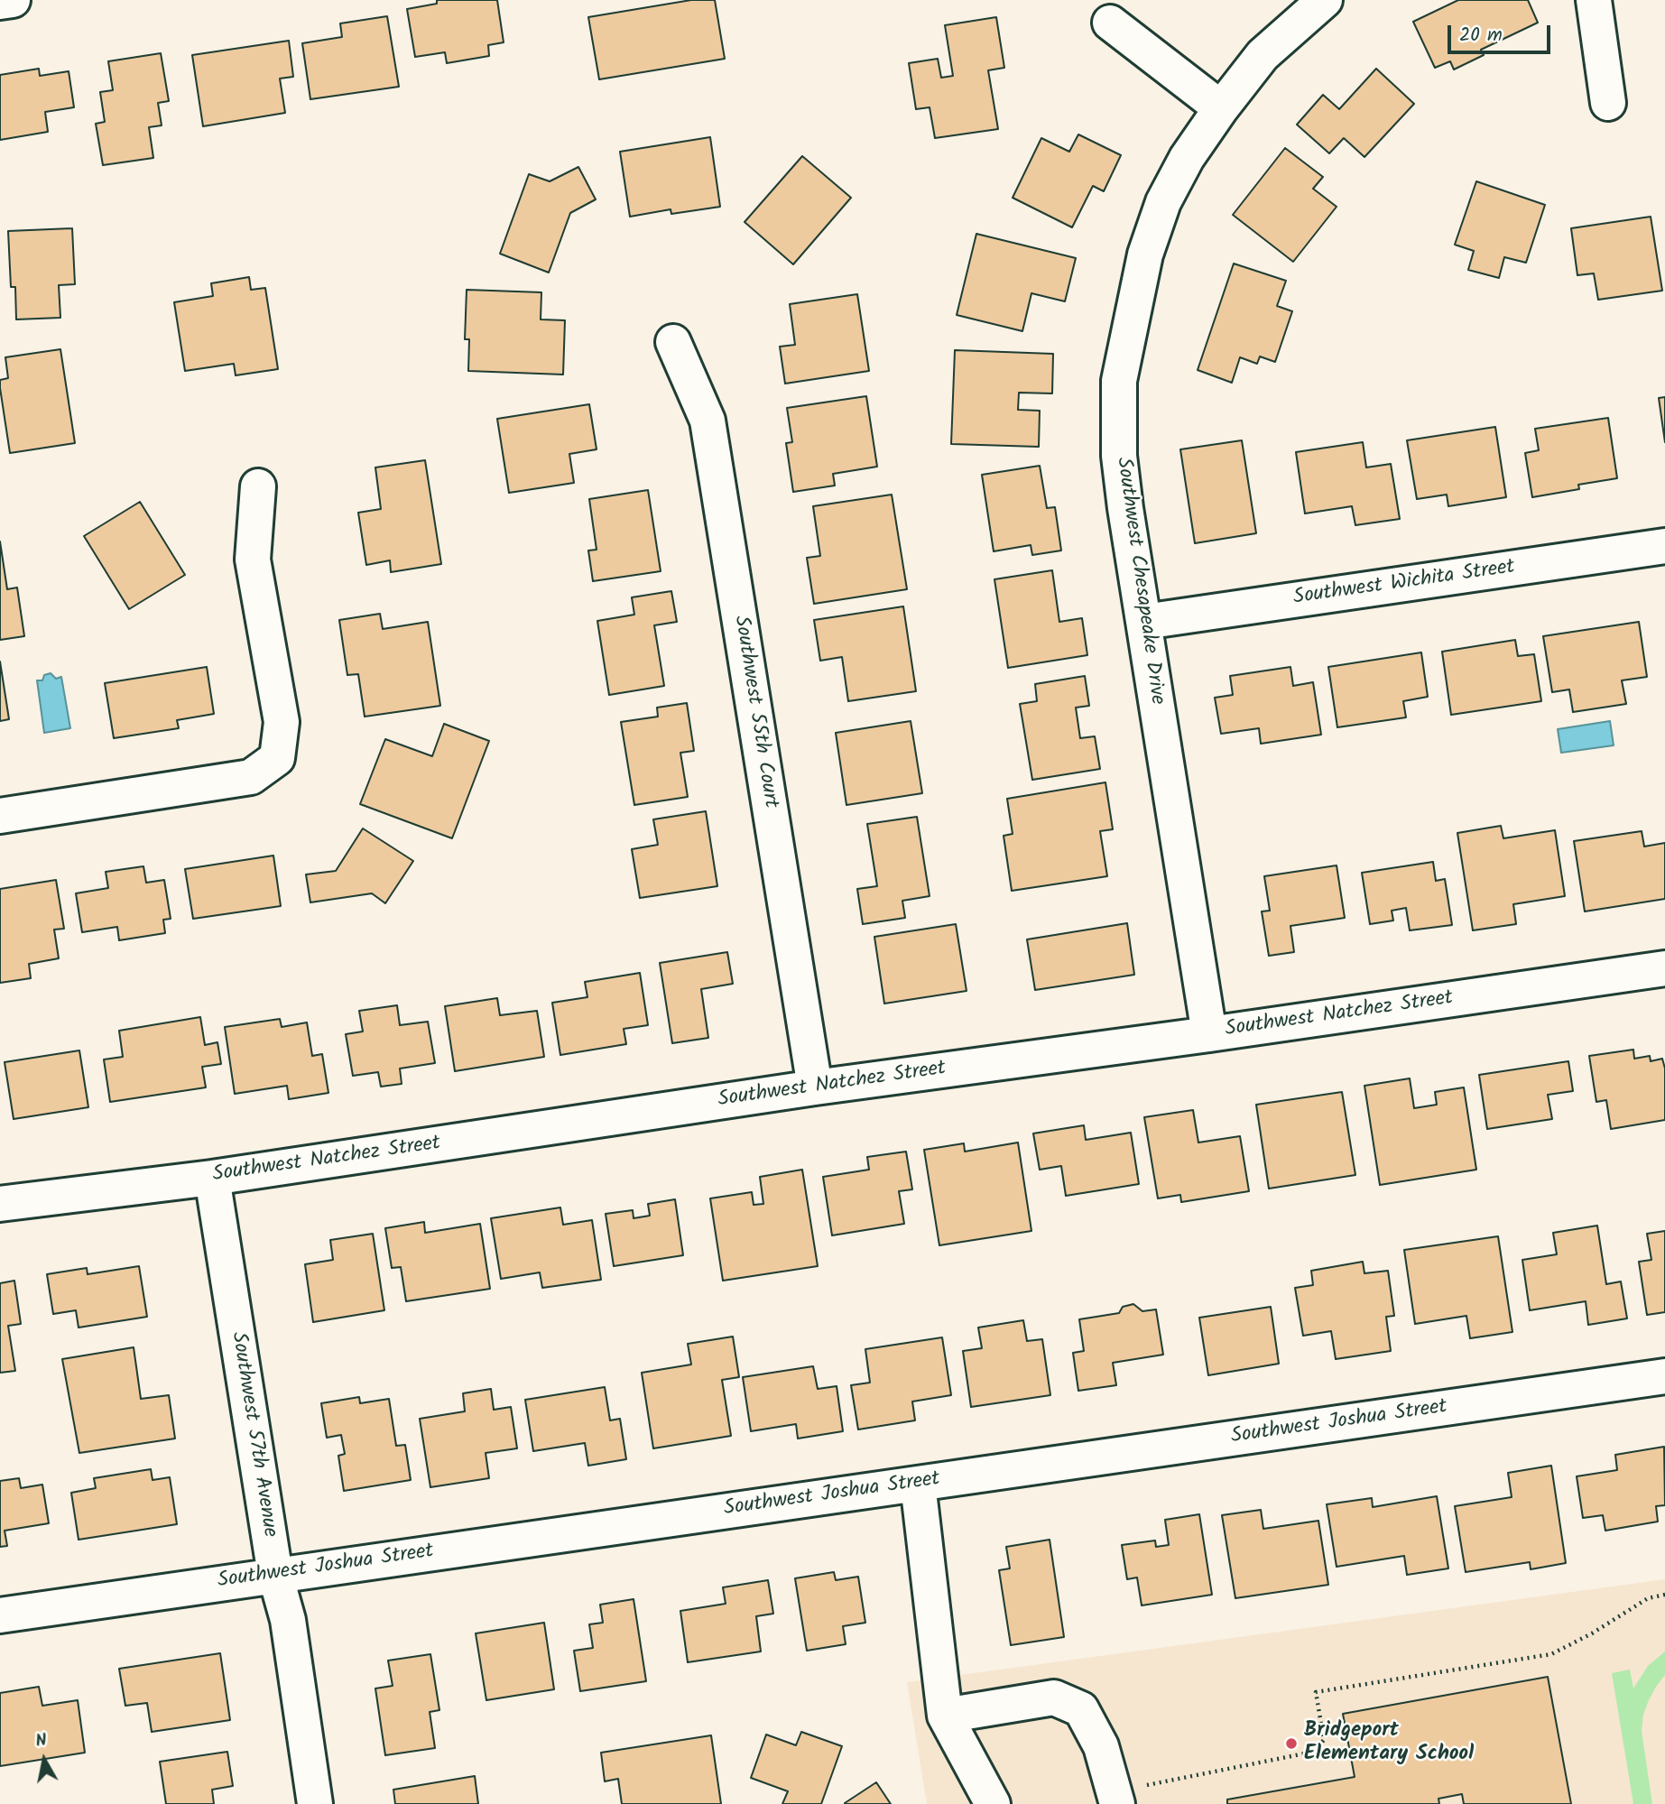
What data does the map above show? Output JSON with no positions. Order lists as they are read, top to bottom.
{
  "streets": {
    "street": [
      "Southwest Chesapeake Drive",
      "Southwest Wichita Street",
      "Southwest 55th Court",
      "Southwest Natchez Street",
      "Southwest Joshua Street",
      "Southwest 57th Avenue"
    ]
  },
  "crossings": [
    ["Southwest Chesapeake Drive", "Southwest Wichita Street"],
    ["Southwest Chesapeake Drive", "Southwest Natchez Street"],
    ["Southwest 55th Court", "Southwest Natchez Street"],
    ["Southwest Natchez Street", "Southwest 57th Avenue"],
    ["Southwest Joshua Street", "Southwest 57th Avenue"]
  ],
  "places": ["Bridgeport Elementary School"],
  "scale_bar": "20 m",
  "north": "top"
}
